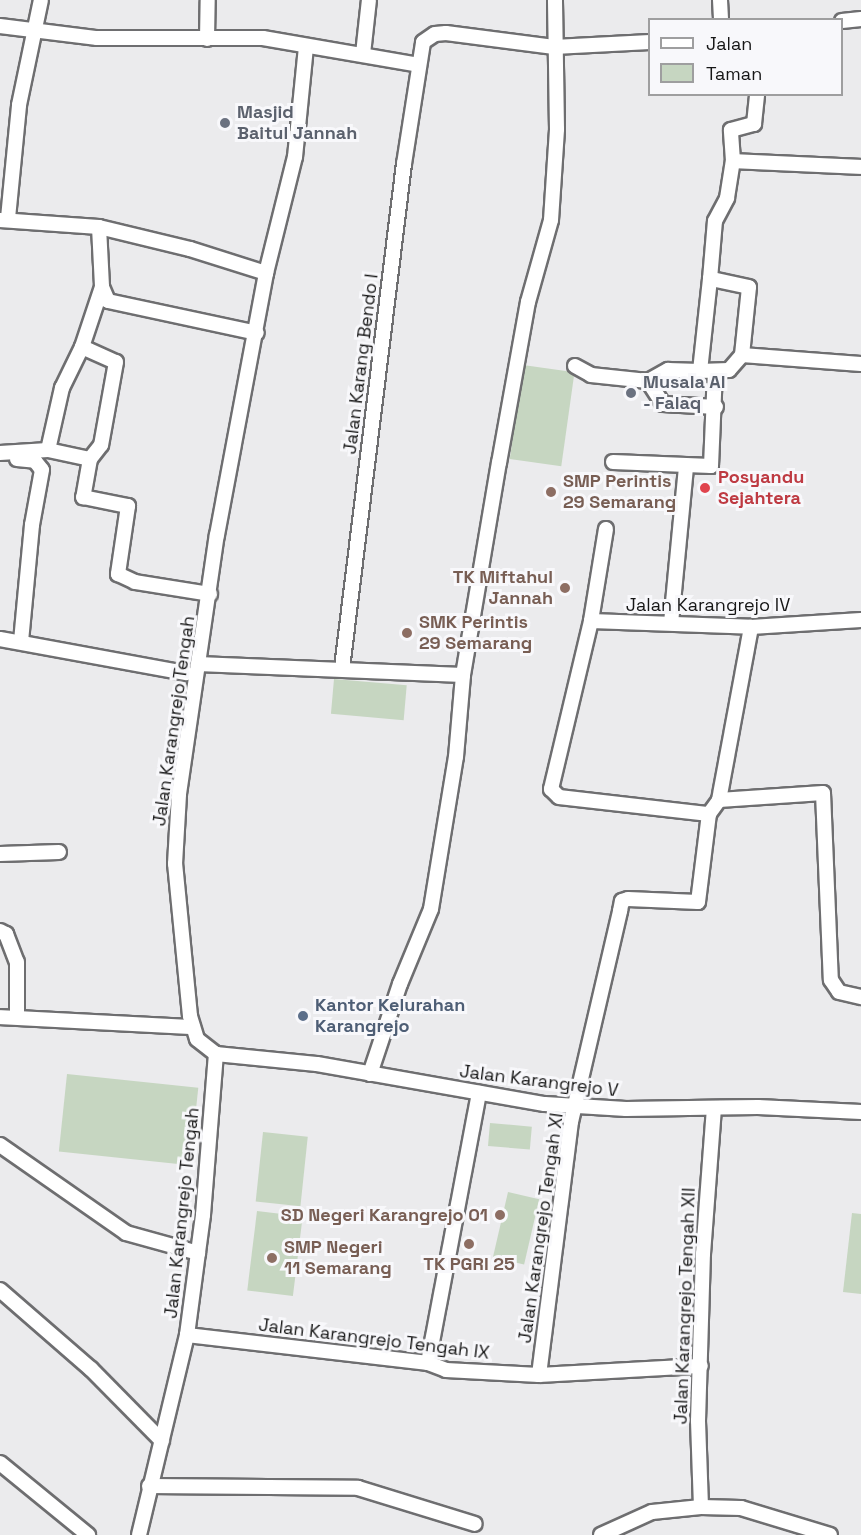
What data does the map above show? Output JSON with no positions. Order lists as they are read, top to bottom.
{
  "streets": {
    "street": [
      "Jalan Karang Bendo I",
      "Jalan Karangrejo IV",
      "Jalan Karangrejo Tengah",
      "Jalan Karangrejo V",
      "Jalan Karangrejo Tengah XI",
      "Jalan Karangrejo Tengah XII",
      "Jalan Karangrejo Tengah IX"
    ]
  },
  "crossings": [
    ["Jalan Karangrejo Tengah", "Jalan Karangrejo V"],
    ["Jalan Karangrejo Tengah", "Jalan Karangrejo Tengah IX"],
    ["Jalan Karangrejo V", "Jalan Karangrejo Tengah XI"],
    ["Jalan Karangrejo V", "Jalan Karangrejo Tengah XII"],
    ["Jalan Karangrejo Tengah XI", "Jalan Karangrejo Tengah IX"],
    ["Jalan Karangrejo Tengah XII", "Jalan Karangrejo Tengah IX"]
  ],
  "places": [
    "Masjid Baitul Jannah",
    "Musala Al - Falaq",
    "Posyandu Sejahtera",
    "SMP Perintis 29 Semarang",
    "TK Miftahul Jannah",
    "SMK Perintis 29 Semarang",
    "Kantor Kelurahan Karangrejo",
    "SD Negeri Karangrejo 01",
    "TK PGRI 25",
    "SMP Negeri 11 Semarang"
  ],
  "legend": ["Jalan", "Taman"]
}
